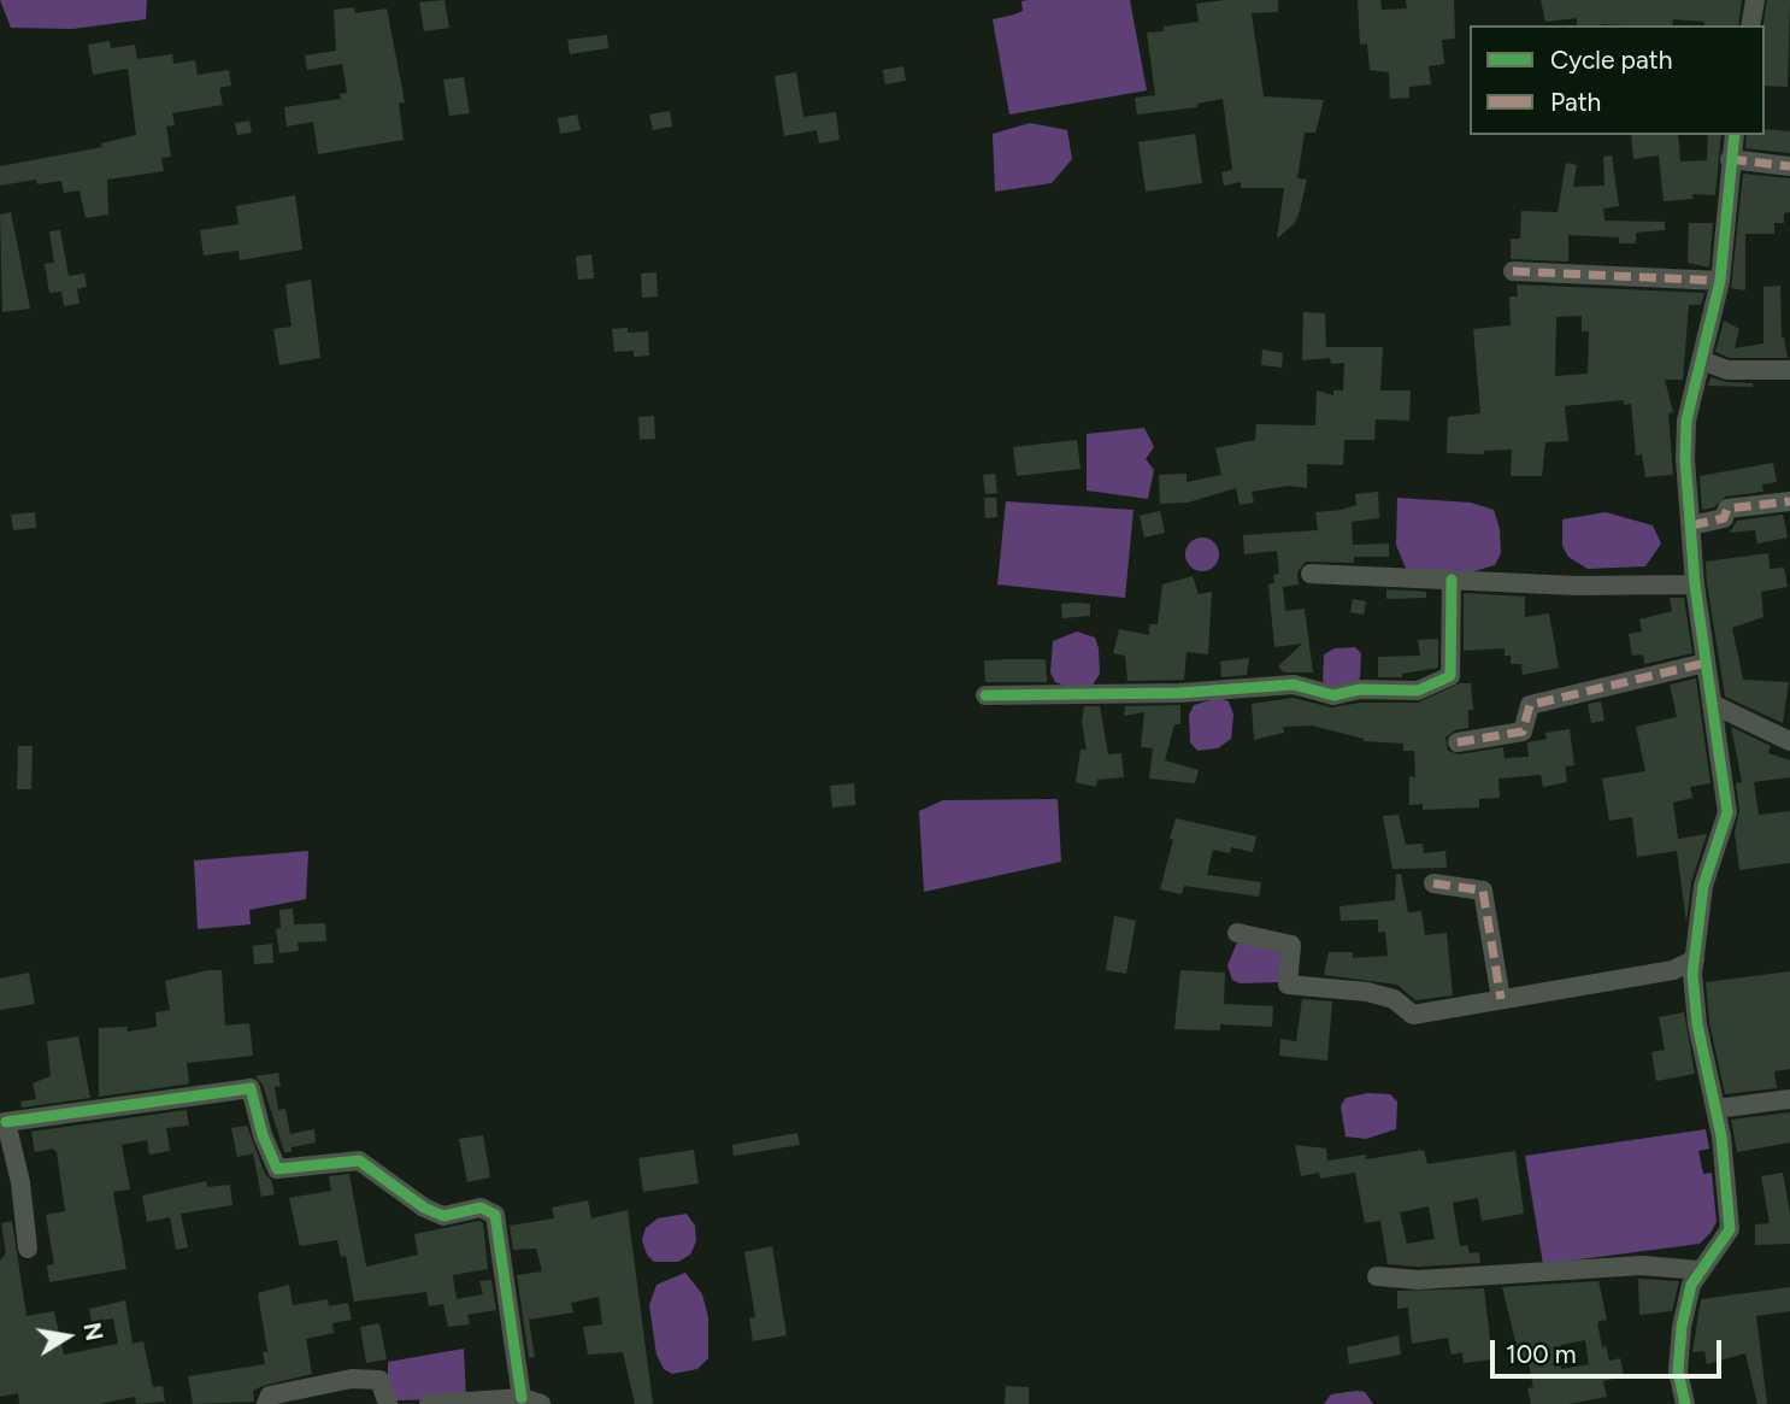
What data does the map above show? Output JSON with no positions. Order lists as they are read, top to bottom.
{
  "legend": ["Cycle path", "Path"],
  "scale_bar": "100 m",
  "north": "right"
}
